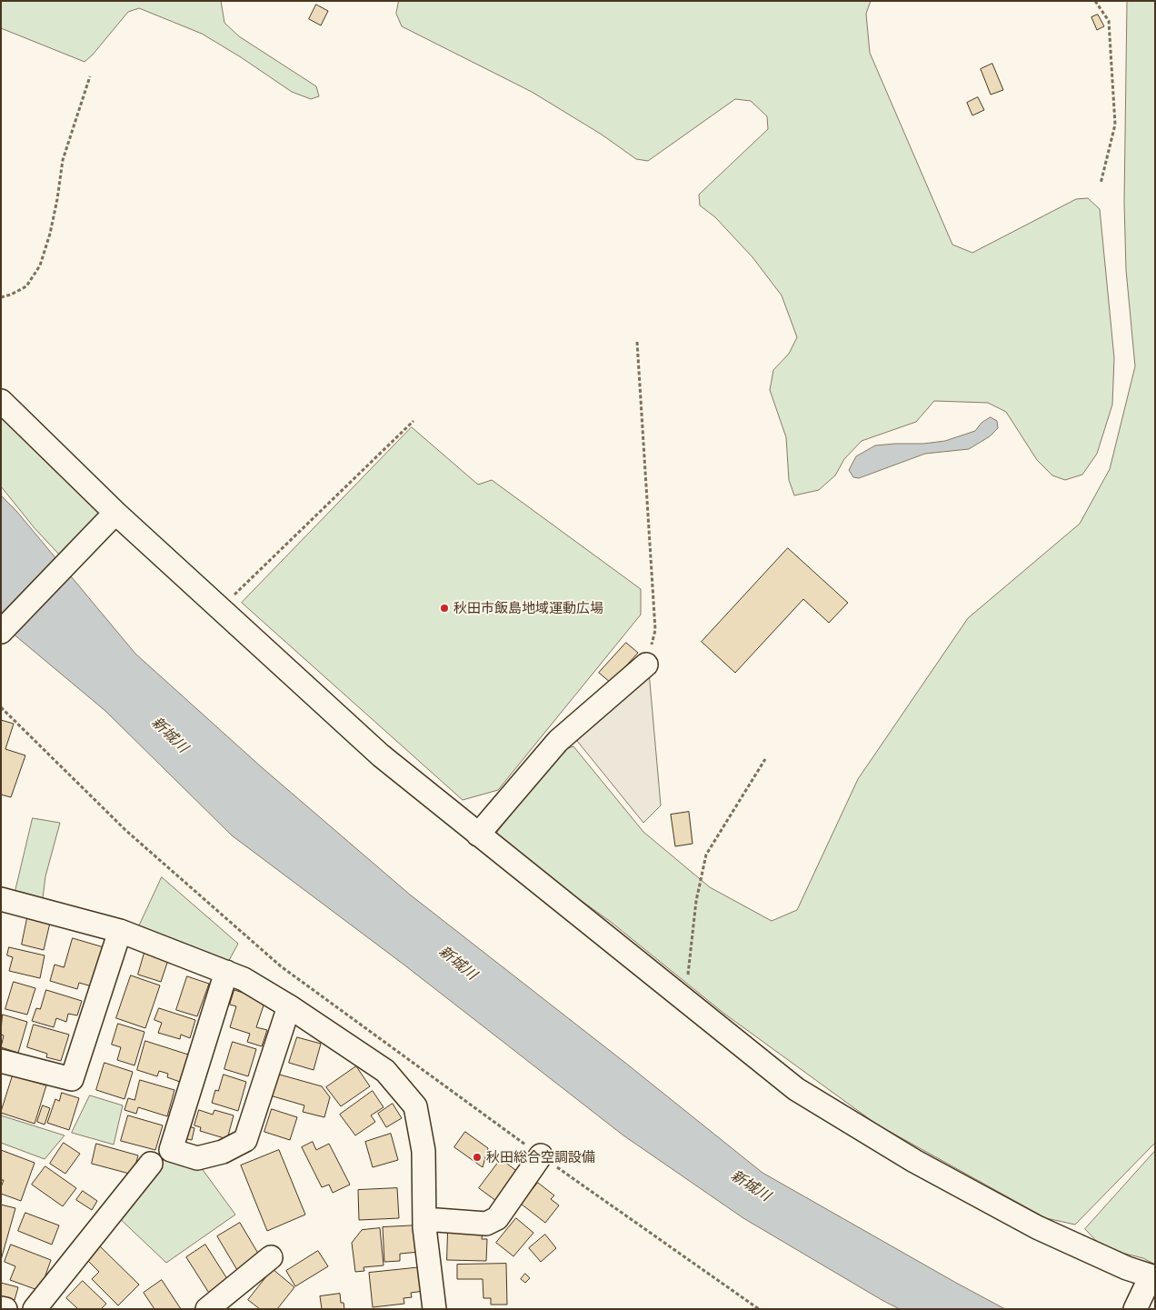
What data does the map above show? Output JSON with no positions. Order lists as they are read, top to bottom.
{
  "water": ["新城川"],
  "places": ["秋田市飯島地域運動広場", "秋田総合空調設備"]
}
